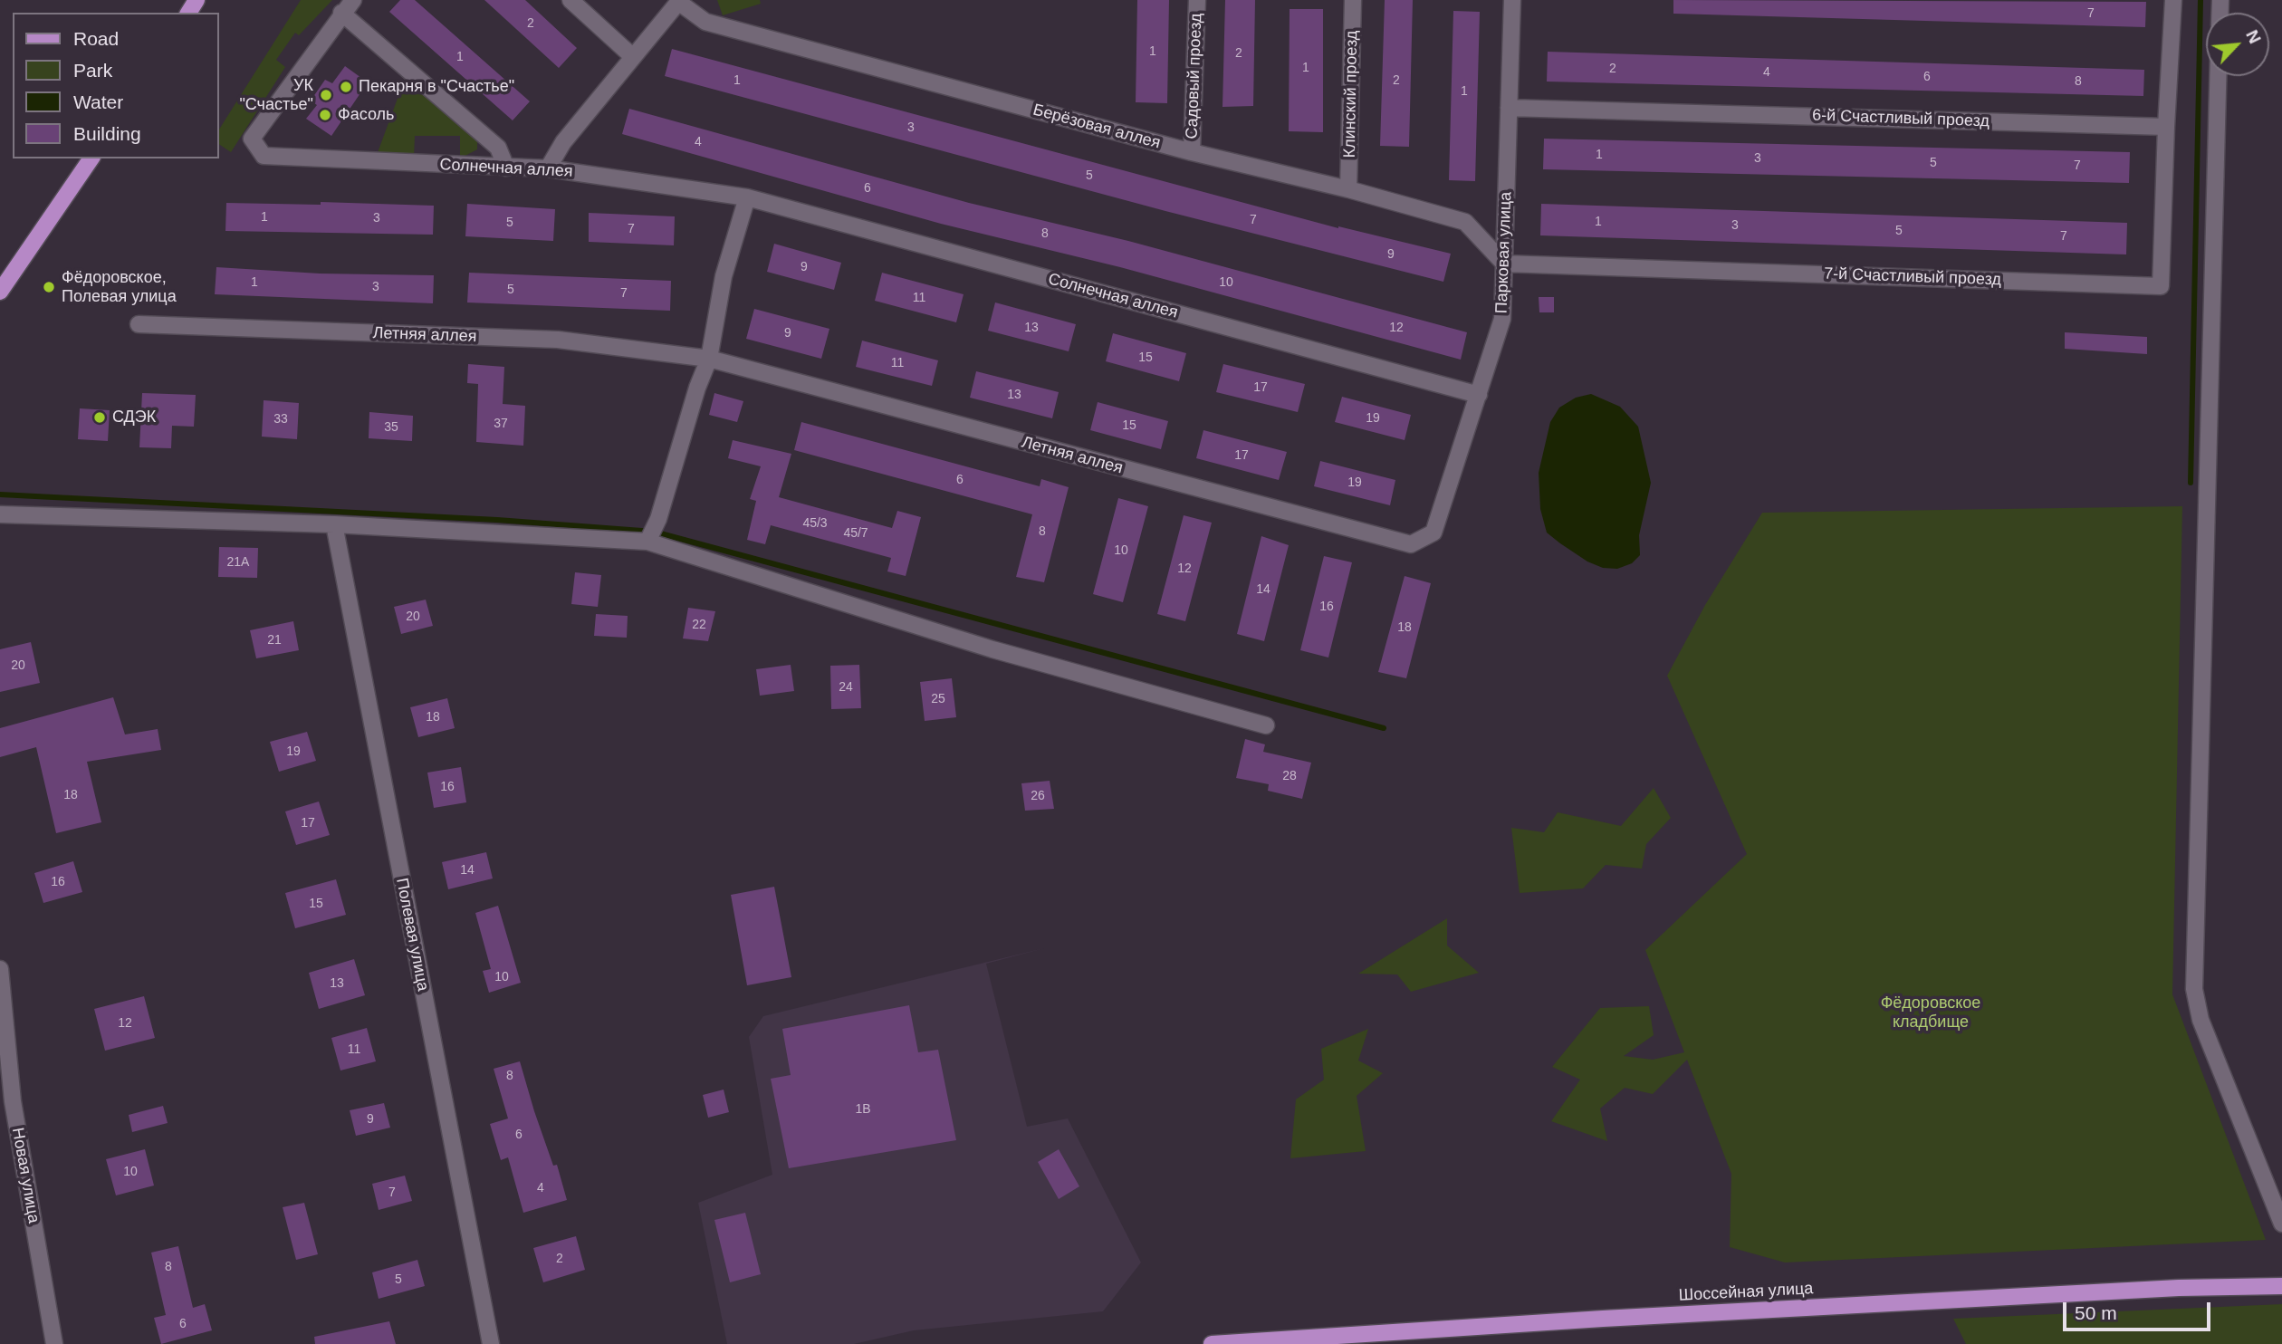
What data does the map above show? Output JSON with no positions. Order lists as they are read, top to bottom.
{
  "streets": {
    "main road": ["Шоссейная улица"],
    "street": [
      "Садовый проезд",
      "Клинский проезд",
      "6-й Счастливый проезд",
      "Берёзовая аллея",
      "Солнечная аллея",
      "Парковая улица",
      "7-й Счастливый проезд",
      "Летняя аллея",
      "Полевая улица",
      "Новая улица"
    ]
  },
  "crossings": [
    ["Садовый проезд", "Берёзовая аллея"],
    ["Клинский проезд", "Берёзовая аллея"],
    ["6-й Счастливый проезд", "Парковая улица"],
    ["6-й Счастливый проезд", "7-й Счастливый проезд"],
    ["Берёзовая аллея", "Парковая улица"],
    ["Берёзовая аллея", "7-й Счастливый проезд"],
    ["Солнечная аллея", "Парковая улица"],
    ["Парковая улица", "7-й Счастливый проезд"],
    ["Парковая улица", "Летняя аллея"]
  ],
  "parks": ["Фёдоровское кладбище"],
  "places": [
    "Пекарня в \"Счастье\"",
    "УК \"Счастье\"",
    "Фасоль",
    "Фёдоровское, Полевая улица",
    "СДЭК"
  ],
  "house_numbers": [
    "7",
    "2",
    "1",
    "2",
    "1",
    "1",
    "2",
    "4",
    "6",
    "1",
    "2",
    "8",
    "1",
    "3",
    "4",
    "1",
    "3",
    "5",
    "7",
    "5",
    "6",
    "1",
    "3",
    "7",
    "1",
    "5",
    "3",
    "7",
    "5",
    "8",
    "7",
    "9",
    "9",
    "1",
    "10",
    "3",
    "5",
    "7",
    "11",
    "13",
    "12",
    "9",
    "15",
    "11",
    "17",
    "13",
    "19",
    "33",
    "37",
    "15",
    "35",
    "17",
    "6",
    "19",
    "45/3",
    "8",
    "45/7",
    "10",
    "21А",
    "12",
    "14",
    "16",
    "20",
    "22",
    "18",
    "21",
    "20",
    "24",
    "25",
    "18",
    "19",
    "28",
    "16",
    "18",
    "26",
    "17",
    "14",
    "16",
    "15",
    "10",
    "13",
    "12",
    "11",
    "8",
    "1В",
    "9",
    "6",
    "10",
    "4",
    "7",
    "2",
    "8",
    "5",
    "6"
  ],
  "legend": [
    "Road",
    "Park",
    "Water",
    "Building"
  ],
  "scale_bar": "50 m",
  "north": "top right"
}
